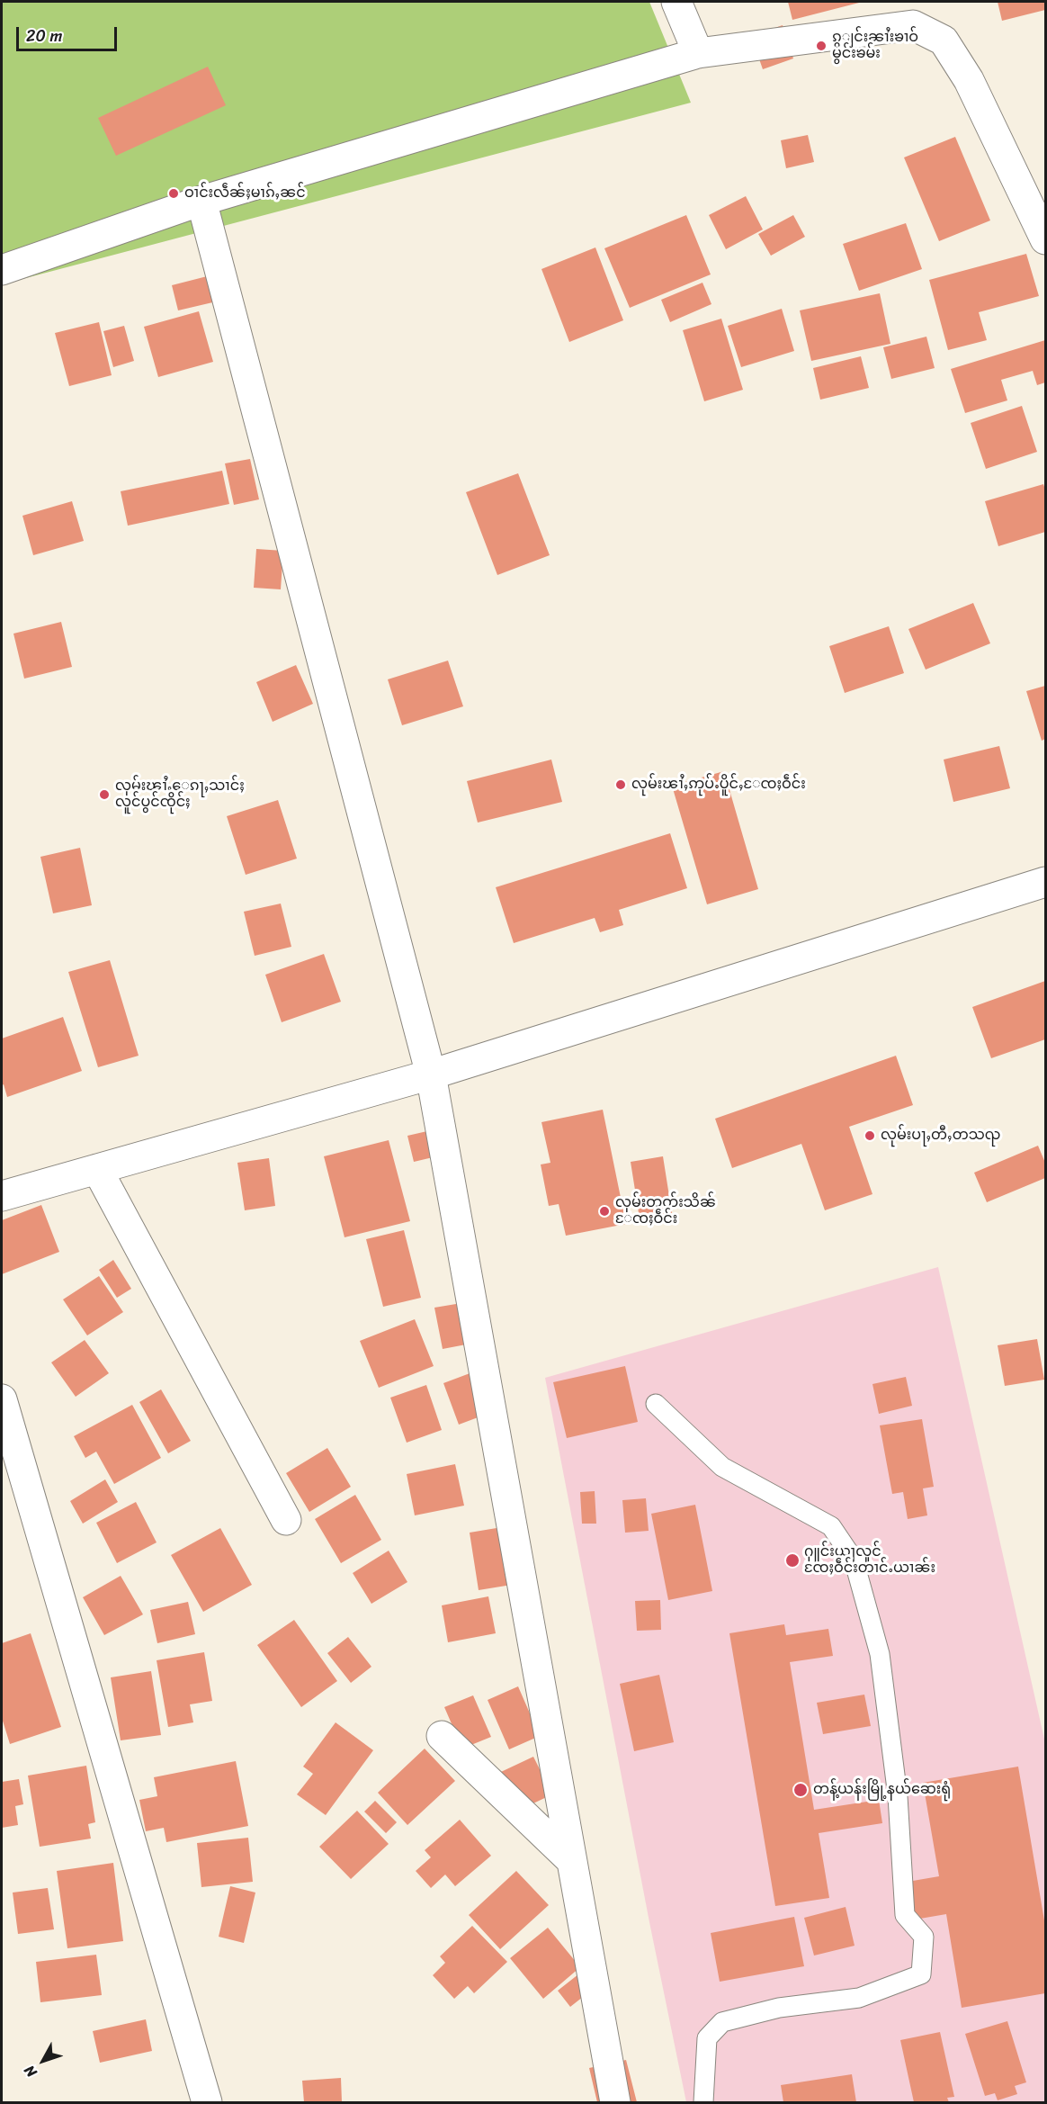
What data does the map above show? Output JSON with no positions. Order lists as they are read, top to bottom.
{
  "places": [
    "ၵွျင်းၼၢႆးၶၢဝ် မွင်းၶမ်း",
    "ဝၢင်းလဵၼ်ႈမၢၵ်ႇၼင်",
    "လုမ်းၽၢႆႇဢုပ်ႉပိူင်ႇႄၸႈဝဵင်း",
    "လုမ်းၽၢႆႇေၵႃႇသၢင်ႈ လူင်ပွင်ၸိုင်ႈ",
    "လုမ်းပႃႇတီႇတသၺ",
    "လုမ်းတတ်းသိၼ် ႄၸႈဝဵင်း",
    "ႁူင်းယႃလူင် ၸႄႈဝဵင်းတၢင်ႉယၢၼ်း",
    "တန့်ယန်းမြို့နယ်ဆေးရုံ"
  ],
  "scale_bar": "20 m",
  "north": "bottom left"
}
